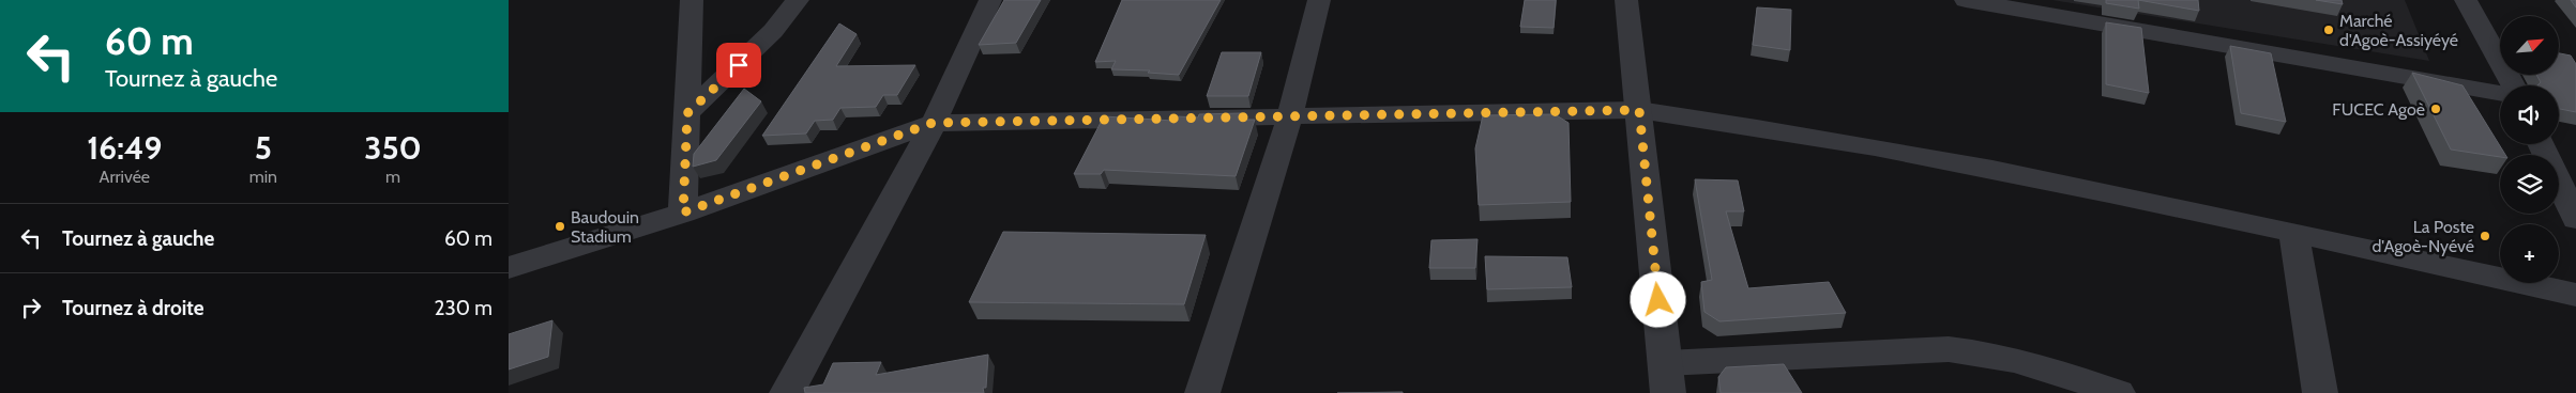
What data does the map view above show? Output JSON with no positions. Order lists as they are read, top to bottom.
{
  "places": [
    "Marché d'Agoè-Assiyéyé",
    "FUCEC Agoè",
    "Baudouin Stadium",
    "La Poste d'Agoè-Nyévé"
  ],
  "north": "top right",
  "page": {
    "turn": ["60 m", "Tournez à gauche"],
    "map_buttons": "+",
    "eta": [
      "16:49",
      "Arrivée",
      "5",
      "min",
      "350",
      "m"
    ],
    "list": [
      {
        "name": "Tournez à gauche",
        "value": "60 m"
      },
      {
        "name": "Tournez à droite",
        "value": "230 m"
      }
    ]
  }
}
